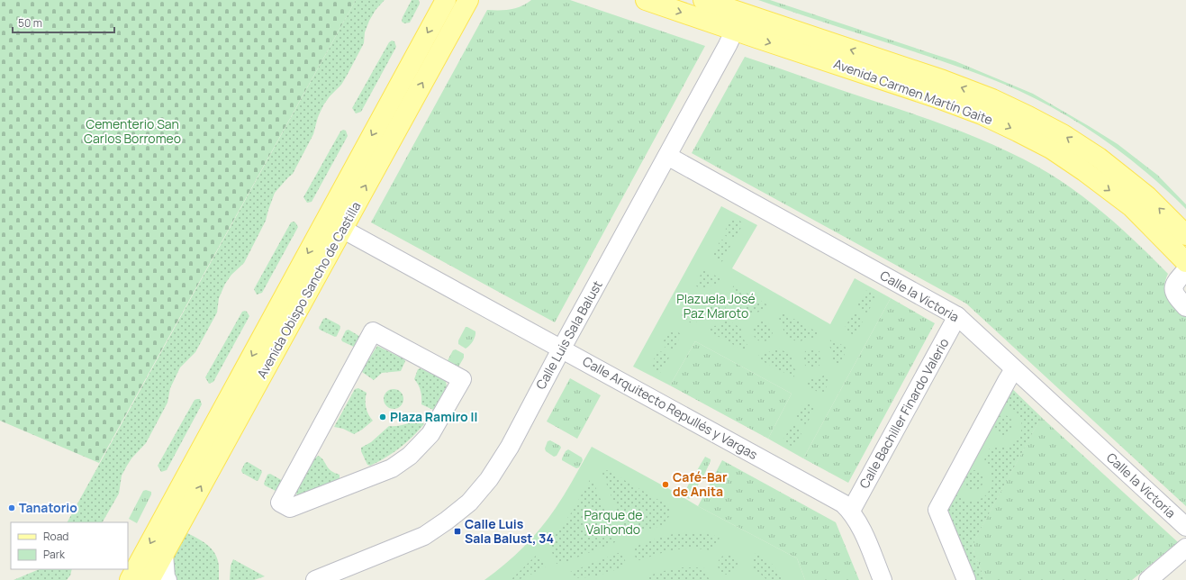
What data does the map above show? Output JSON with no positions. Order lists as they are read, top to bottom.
{
  "streets": {
    "main road": ["Avenida Carmen Martín Gaite", "Avenida Obispo Sancho de Castilla"],
    "street": [
      "Calle la Victoria",
      "Calle Luis Sala Balust",
      "Calle Arquitecto Repullés y Vargas",
      "Calle Bachiller Finardo Valerio"
    ]
  },
  "crossings": [
    ["Avenida Carmen Martín Gaite", "Calle Luis Sala Balust"],
    ["Avenida Obispo Sancho de Castilla", "Calle Arquitecto Repullés y Vargas"],
    ["Calle la Victoria", "Calle Luis Sala Balust"],
    ["Calle la Victoria", "Calle Bachiller Finardo Valerio"],
    ["Calle Luis Sala Balust", "Calle Arquitecto Repullés y Vargas"],
    ["Calle Arquitecto Repullés y Vargas", "Calle Bachiller Finardo Valerio"]
  ],
  "parks": ["Cementerio San Carlos Borromeo", "Plazuela José Paz Maroto", "Parque de Valhondo"],
  "places": {
    "other": ["Plaza Ramiro II", "Café-Bar de Anita", "Tanatorio"],
    "transit": ["Calle Luis Sala Balust, 34"]
  },
  "legend": ["Road", "Park"],
  "scale_bar": "50 m"
}
